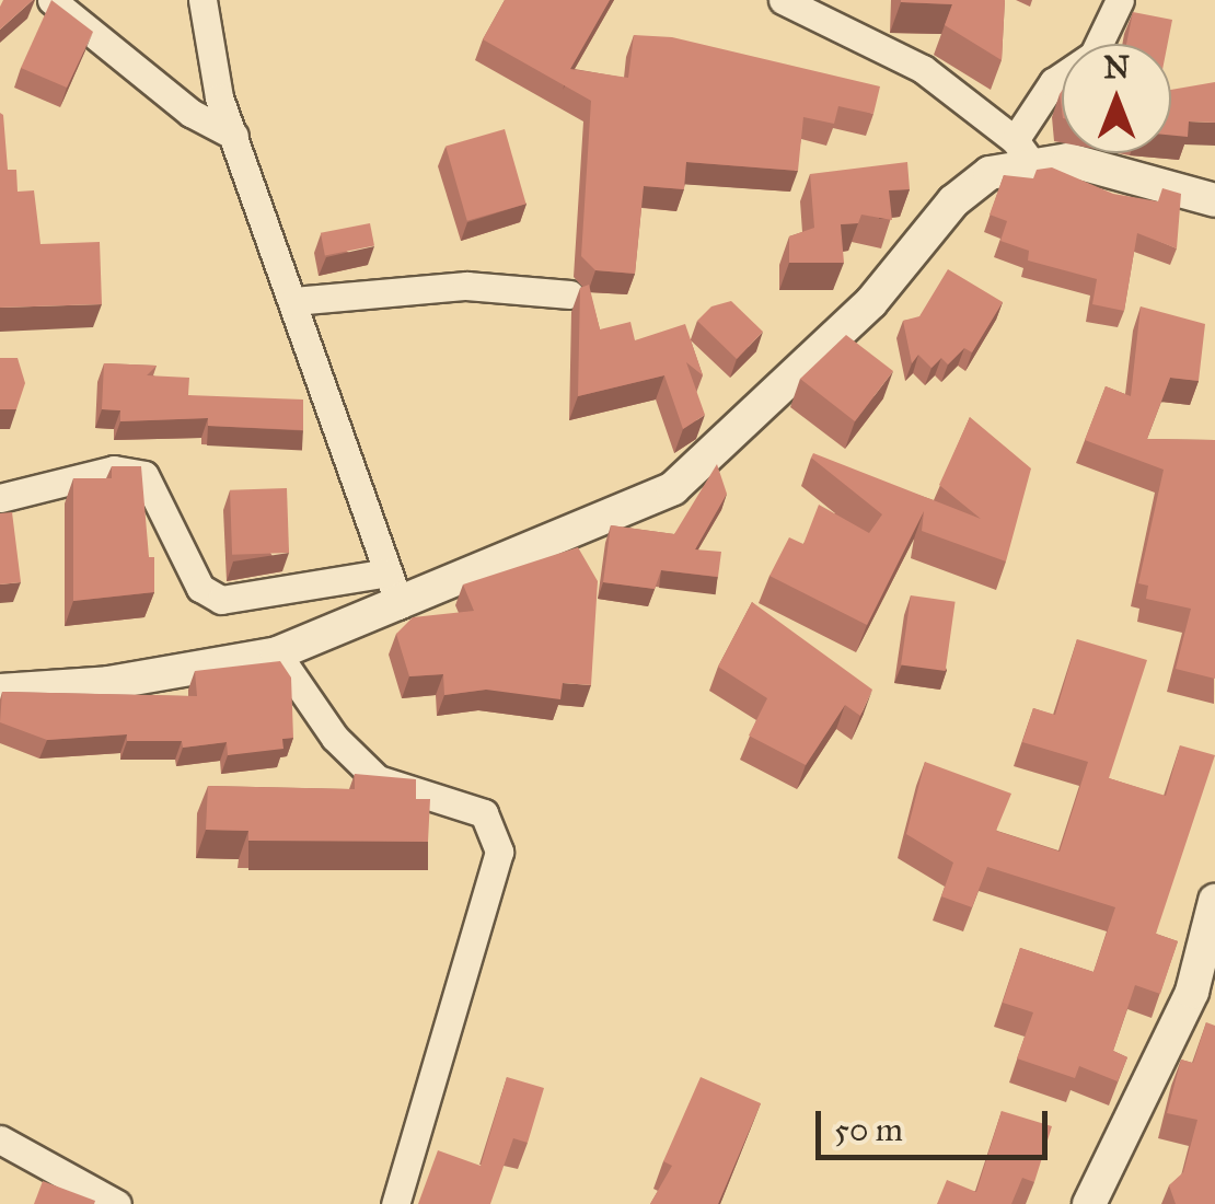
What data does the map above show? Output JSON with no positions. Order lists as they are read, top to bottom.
{
  "scale_bar": "50 m",
  "north": "top"
}
